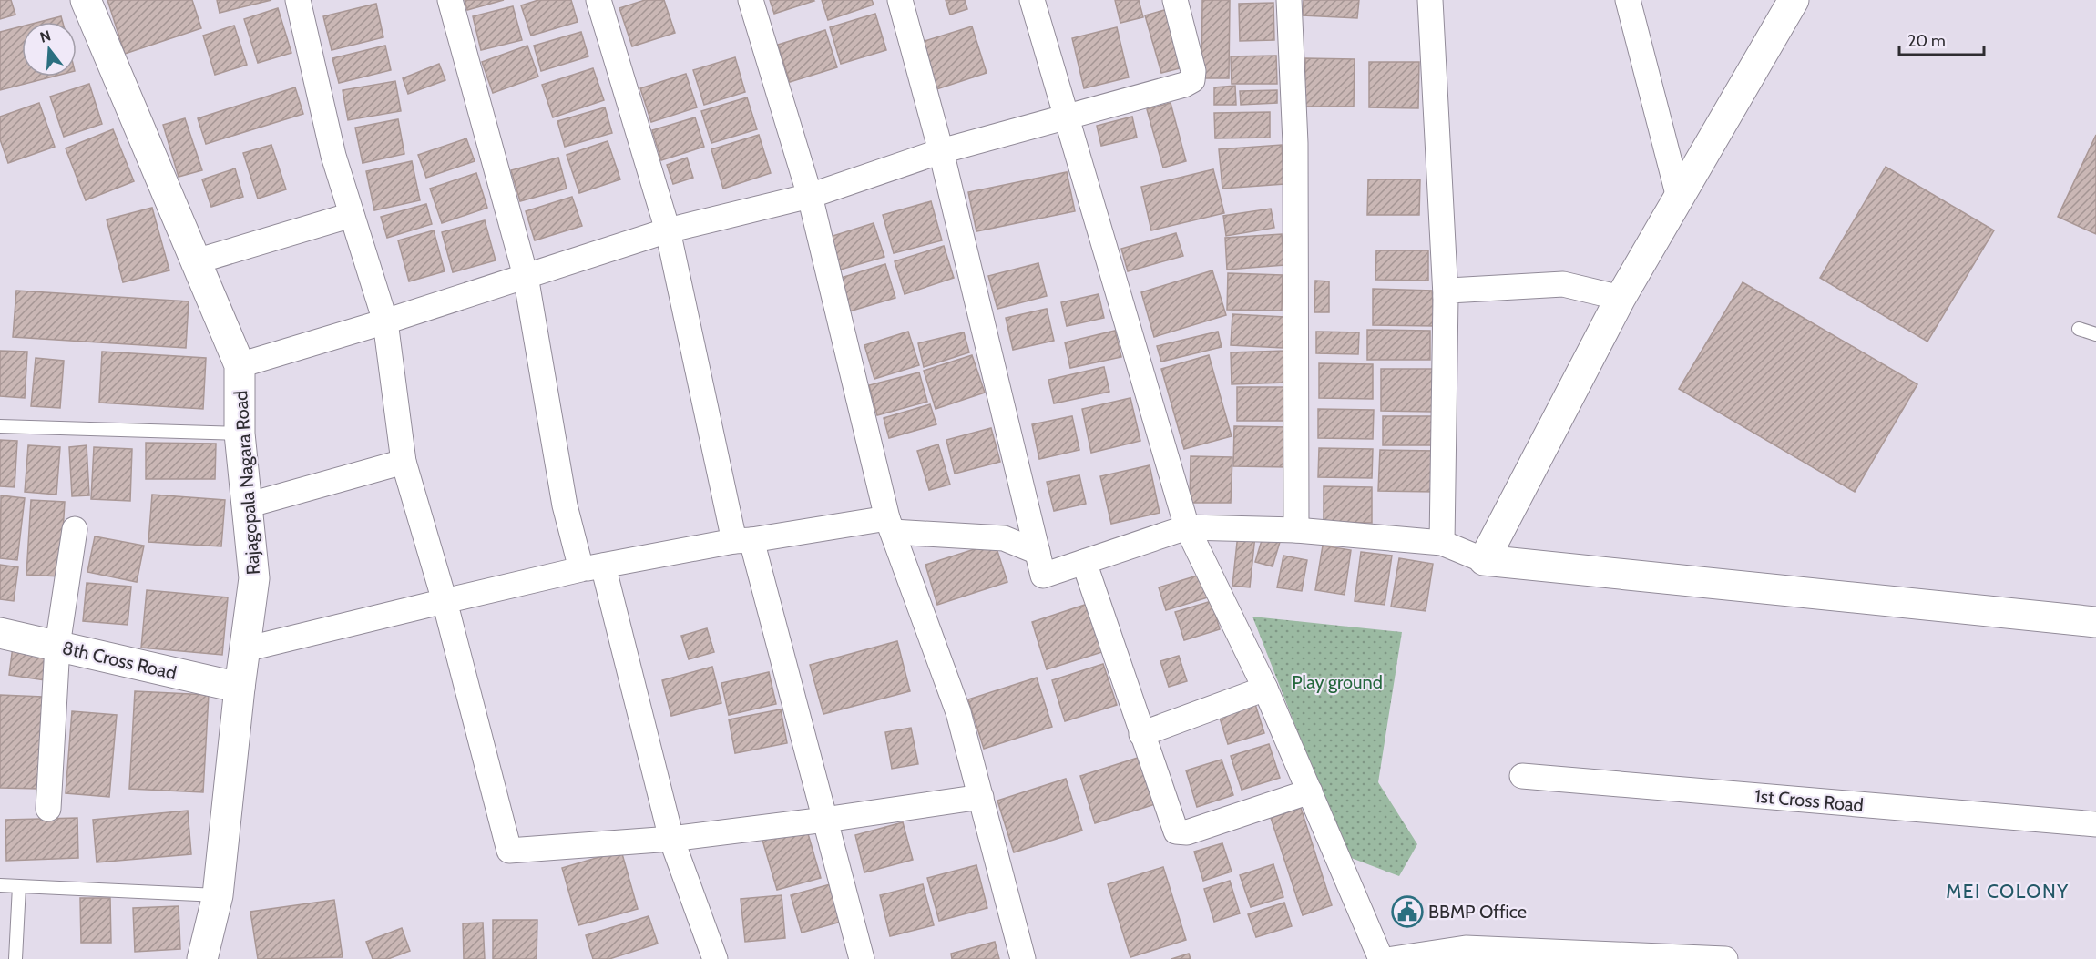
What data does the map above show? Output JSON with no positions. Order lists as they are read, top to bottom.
{
  "streets": {
    "street": ["Rajagopala Nagara Road", "8th Cross Road", "1st Cross Road"]
  },
  "crossings": [
    ["Rajagopala Nagara Road", "8th Cross Road"]
  ],
  "districts": ["MEI COLONY"],
  "parks": ["Play ground"],
  "places": {
    "public building": ["BBMP Office"]
  },
  "scale_bar": "20 m",
  "north": "top"
}
